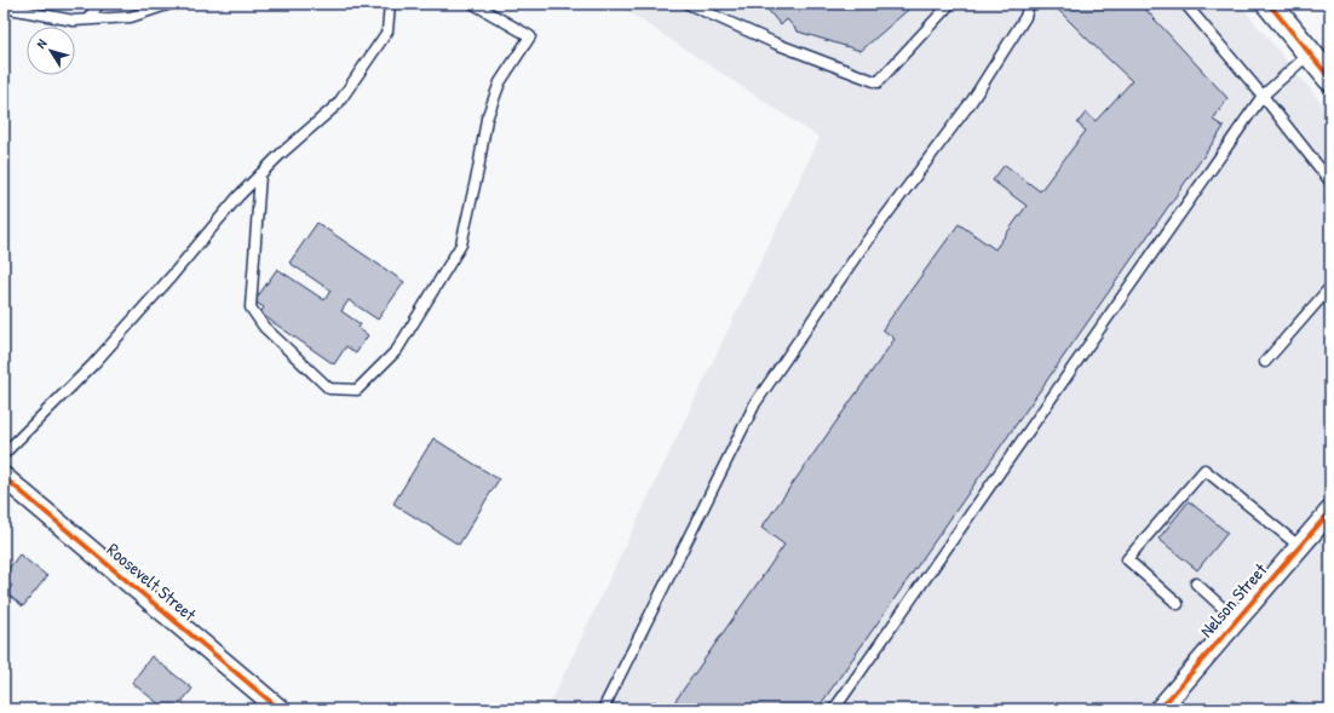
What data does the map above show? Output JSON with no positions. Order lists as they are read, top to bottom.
{
  "streets": {
    "street": ["Roosevelt Street", "Nelson Street"]
  },
  "north": "top left"
}
